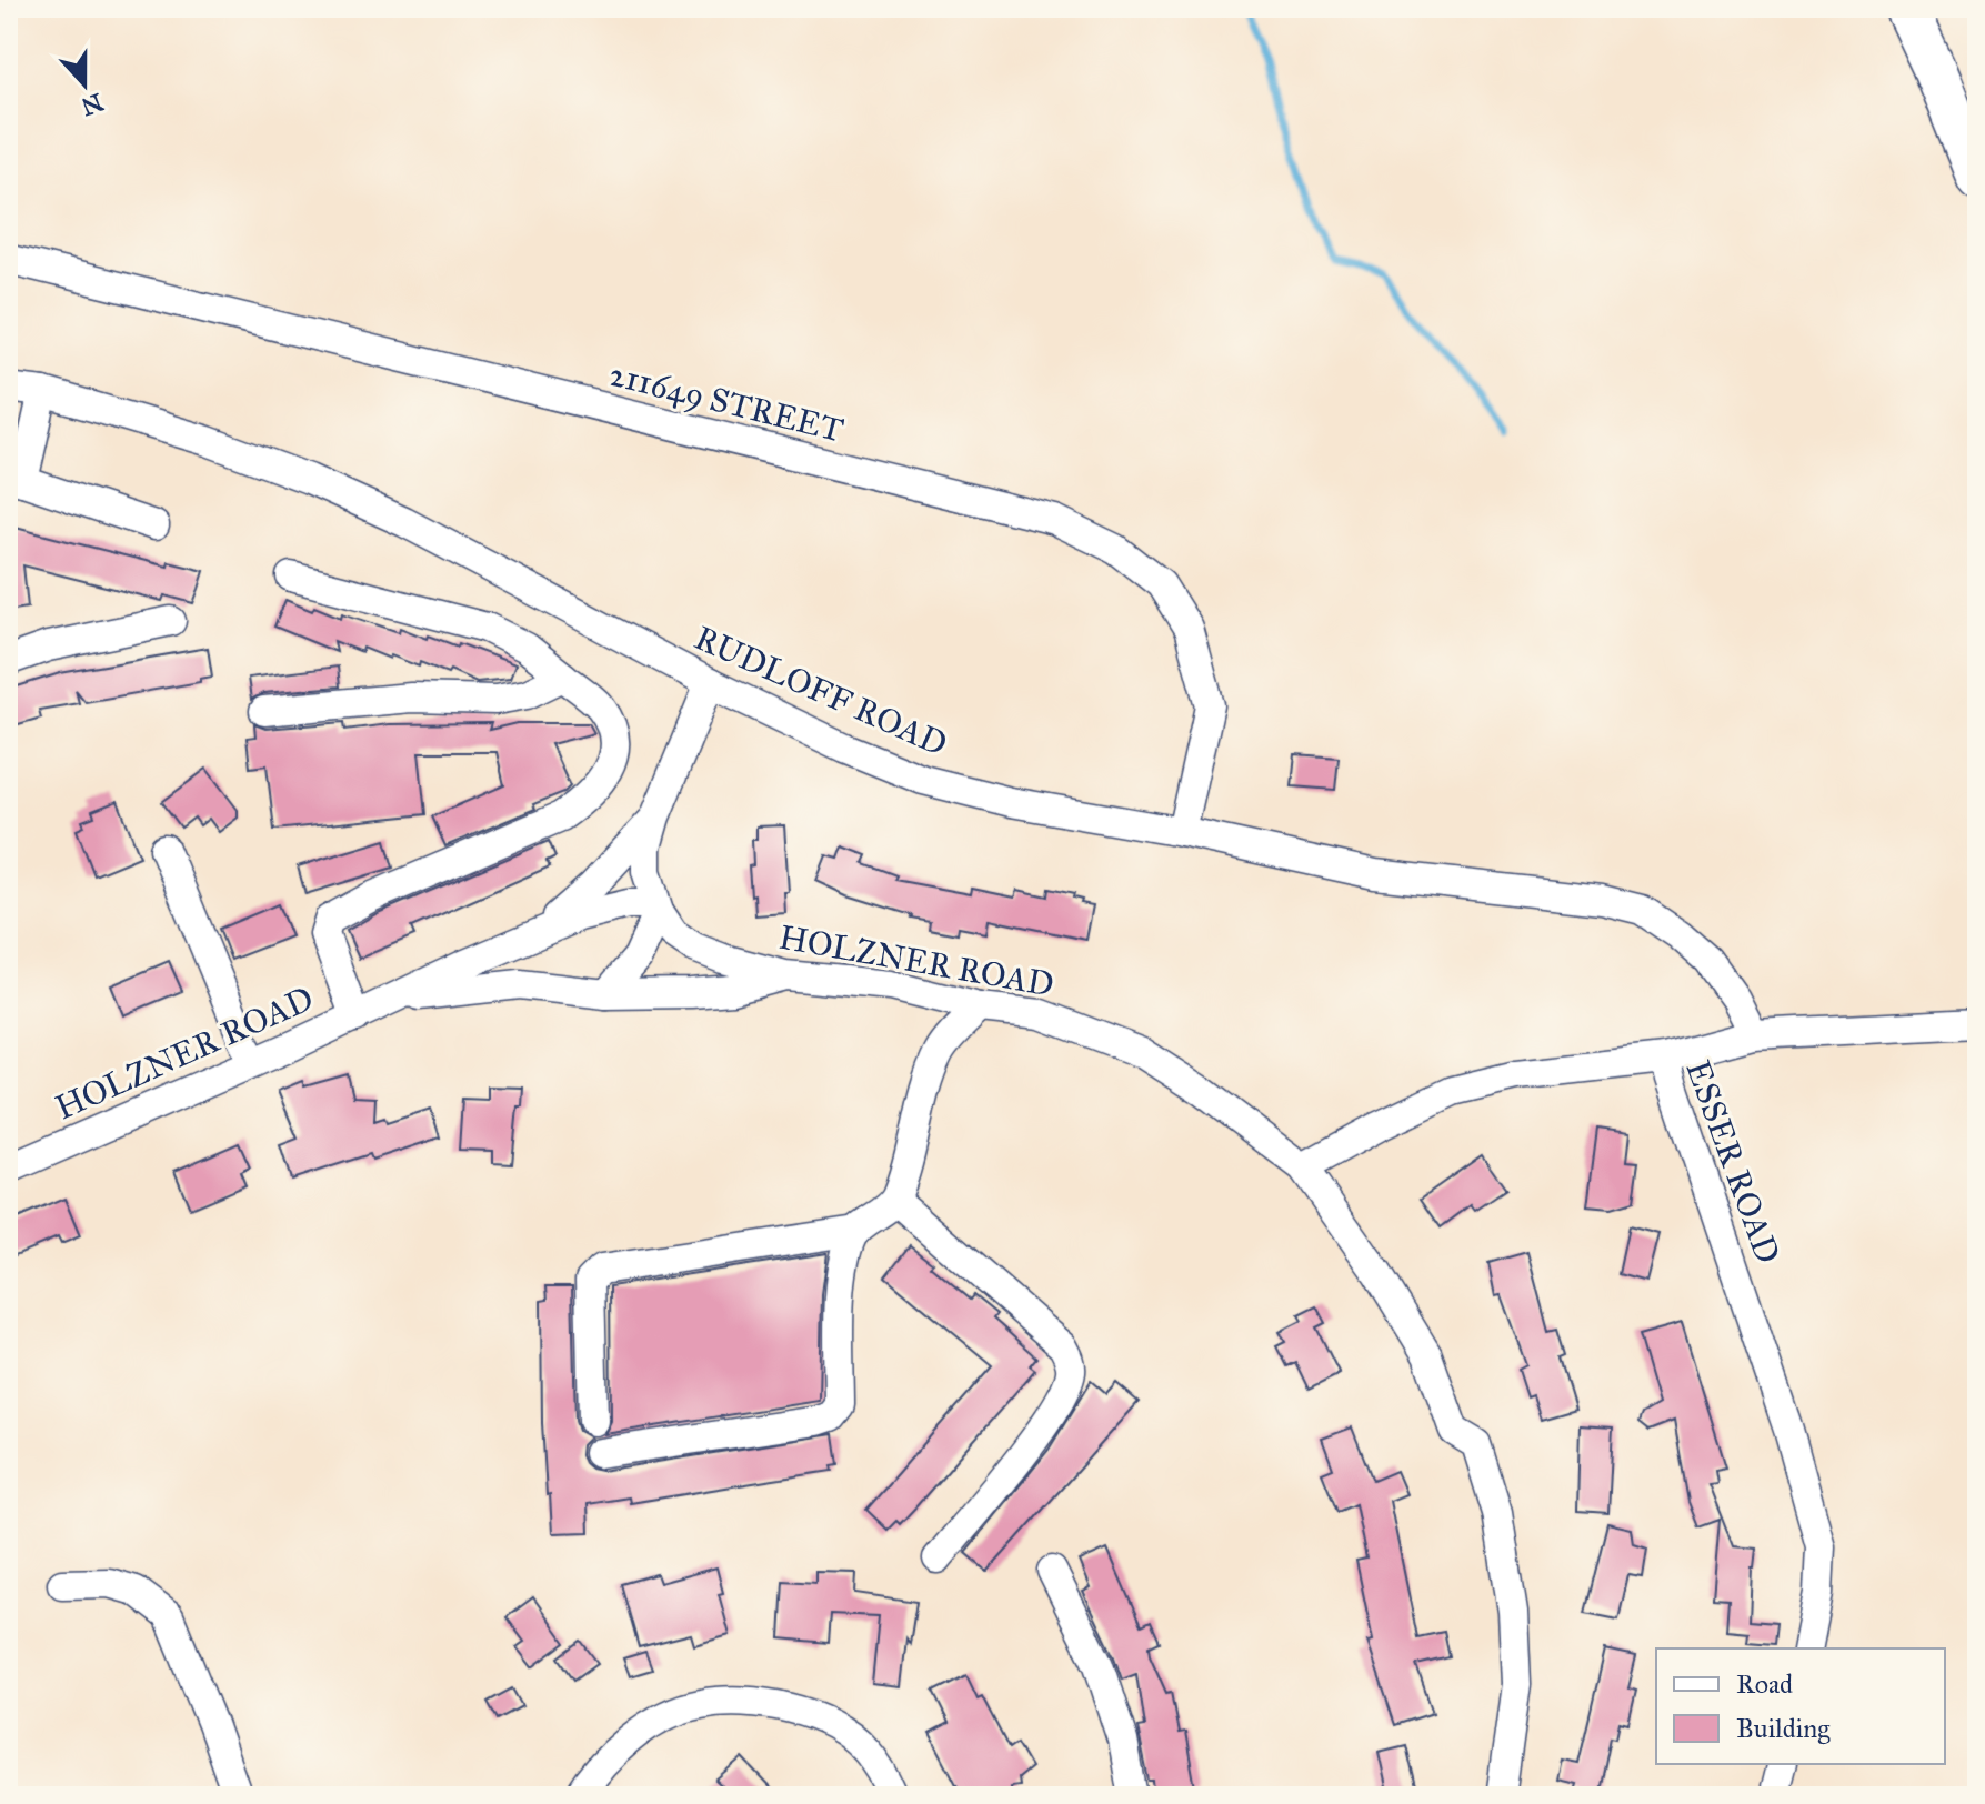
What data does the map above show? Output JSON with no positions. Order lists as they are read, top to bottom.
{
  "streets": {
    "street": [
      "211649 STREET",
      "RUDLOFF ROAD",
      "HOLZNER ROAD",
      "ESSER ROAD"
    ]
  },
  "crossings": [
    ["211649 STREET", "RUDLOFF ROAD"],
    ["RUDLOFF ROAD", "HOLZNER ROAD"],
    ["HOLZNER ROAD", "ESSER ROAD"]
  ],
  "legend": ["Road", "Building"],
  "north": "bottom"
}
